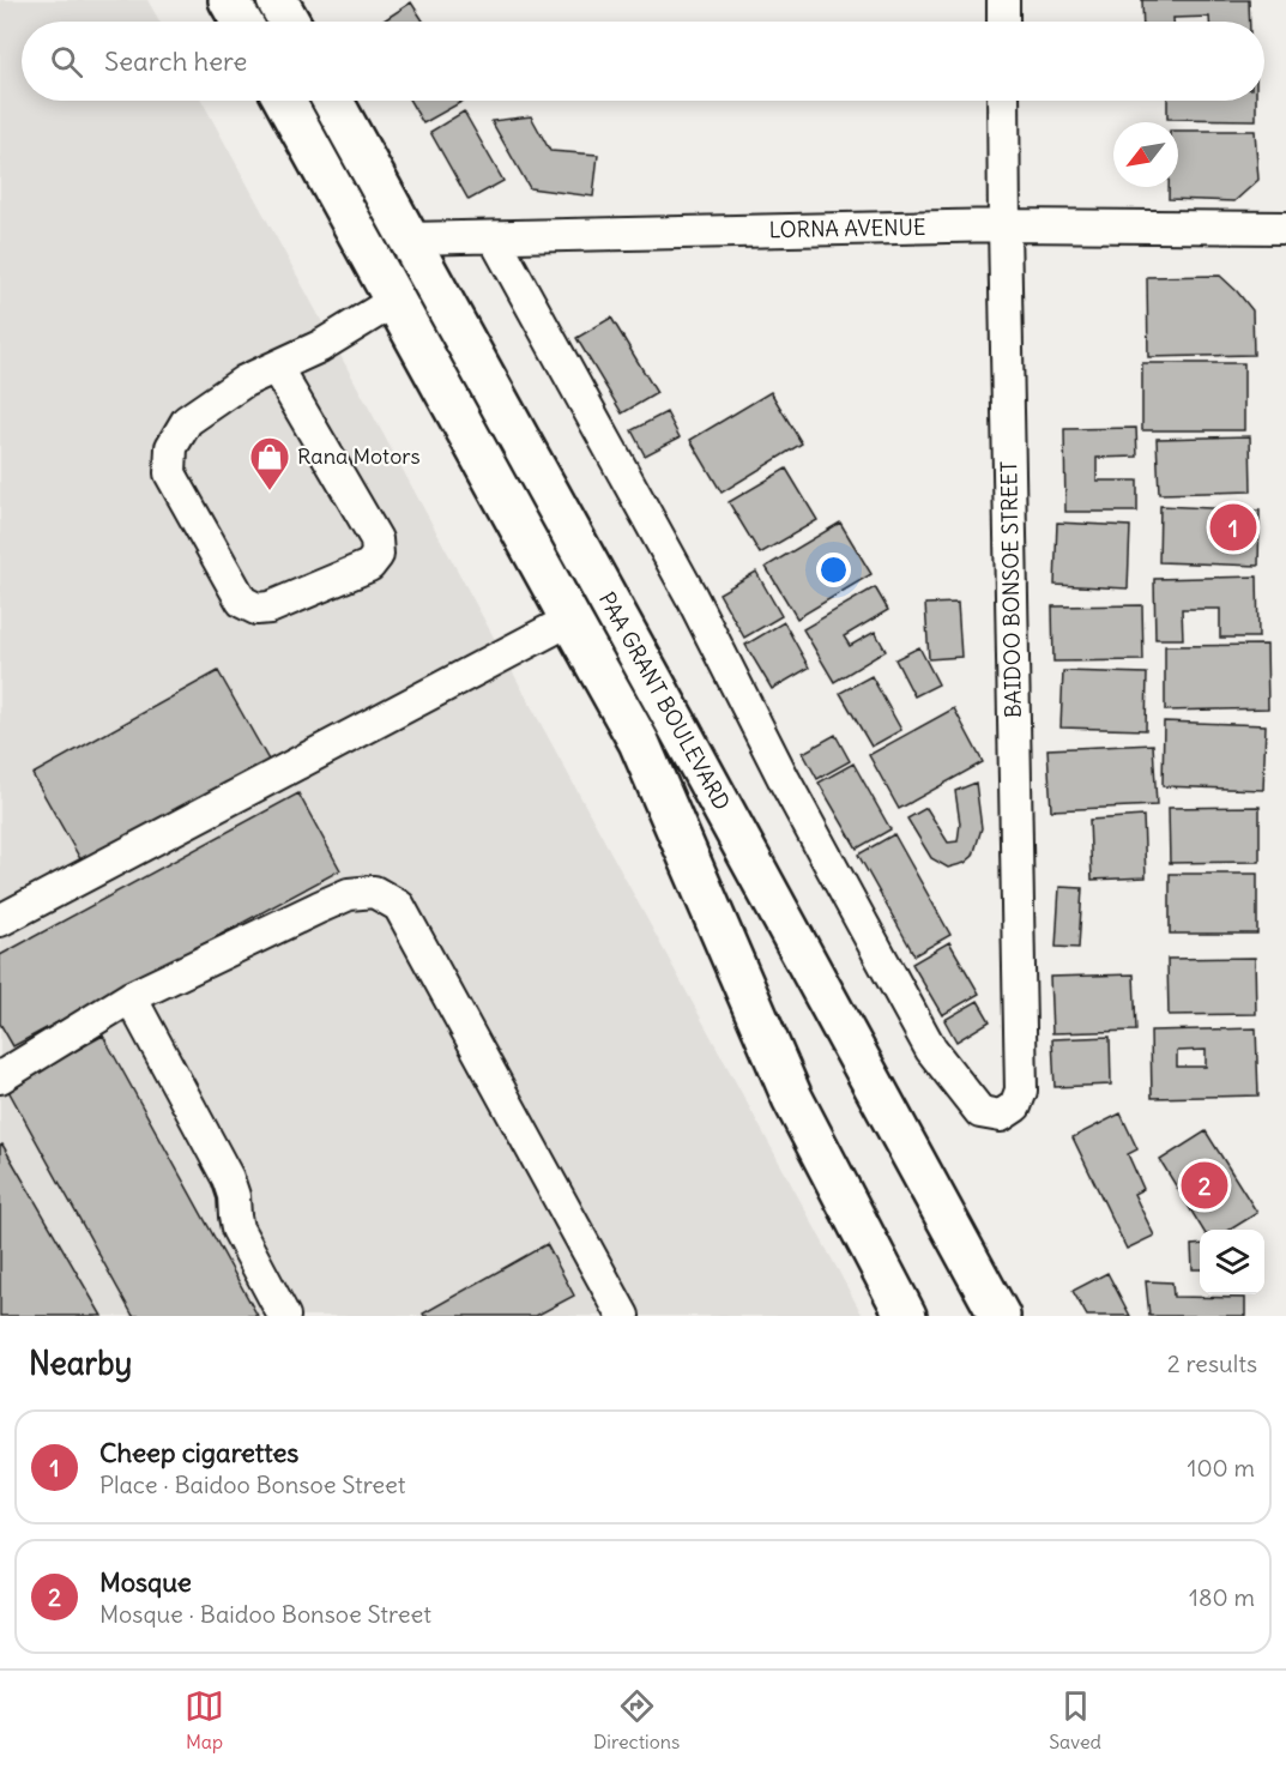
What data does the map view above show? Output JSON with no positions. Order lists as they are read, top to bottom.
{
  "streets": {
    "main road": ["PAA GRANT BOULEVARD"],
    "street": ["LORNA AVENUE", "BAIDOO BONSOE STREET"]
  },
  "crossings": [
    ["LORNA AVENUE", "BAIDOO BONSOE STREET"],
    ["LORNA AVENUE", "PAA GRANT BOULEVARD"]
  ],
  "places": {
    "shop": ["Rana Motors"]
  },
  "north": "bottom left",
  "page": {
    "search": "Search here",
    "pins": ["1", "2"],
    "heading": ["Nearby", "2 results"],
    "list": [
      {
        "mark": "1",
        "name": "Cheep cigarettes",
        "note": "Place · Baidoo Bonsoe Street",
        "value": "100 m"
      },
      {
        "mark": "2",
        "name": "Mosque",
        "note": "Mosque · Baidoo Bonsoe Street",
        "value": "180 m"
      }
    ],
    "nav": ["Map", "Directions", "Saved"]
  }
}
